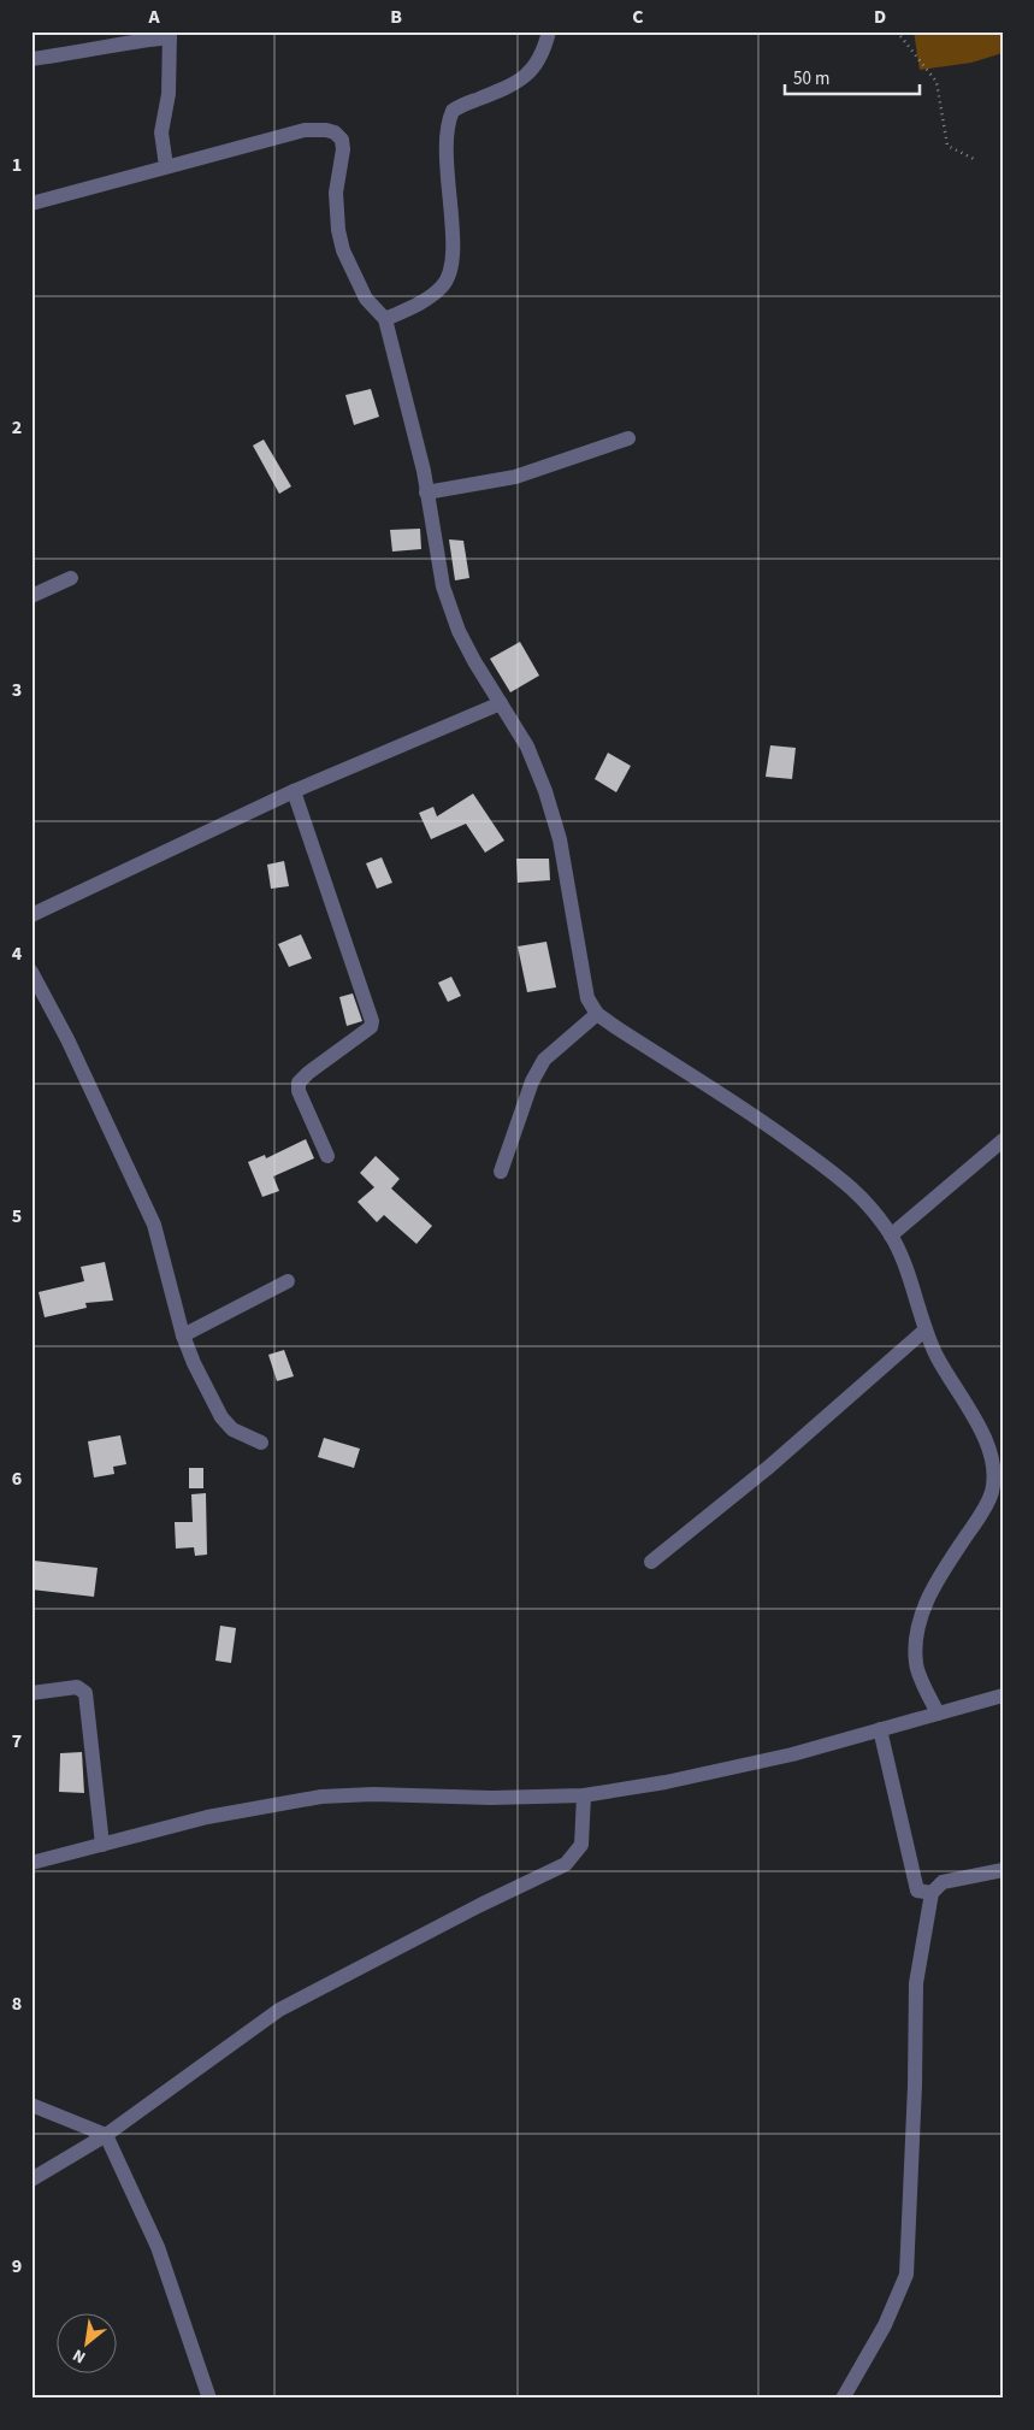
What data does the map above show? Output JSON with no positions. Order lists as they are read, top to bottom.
{
  "scale_bar": "50 m",
  "north": "bottom left",
  "grid": {
    "columns": [
      "A",
      "B",
      "C",
      "D"
    ],
    "rows": [
      "1",
      "2",
      "3",
      "4",
      "5",
      "6",
      "7",
      "8",
      "9"
    ]
  }
}
